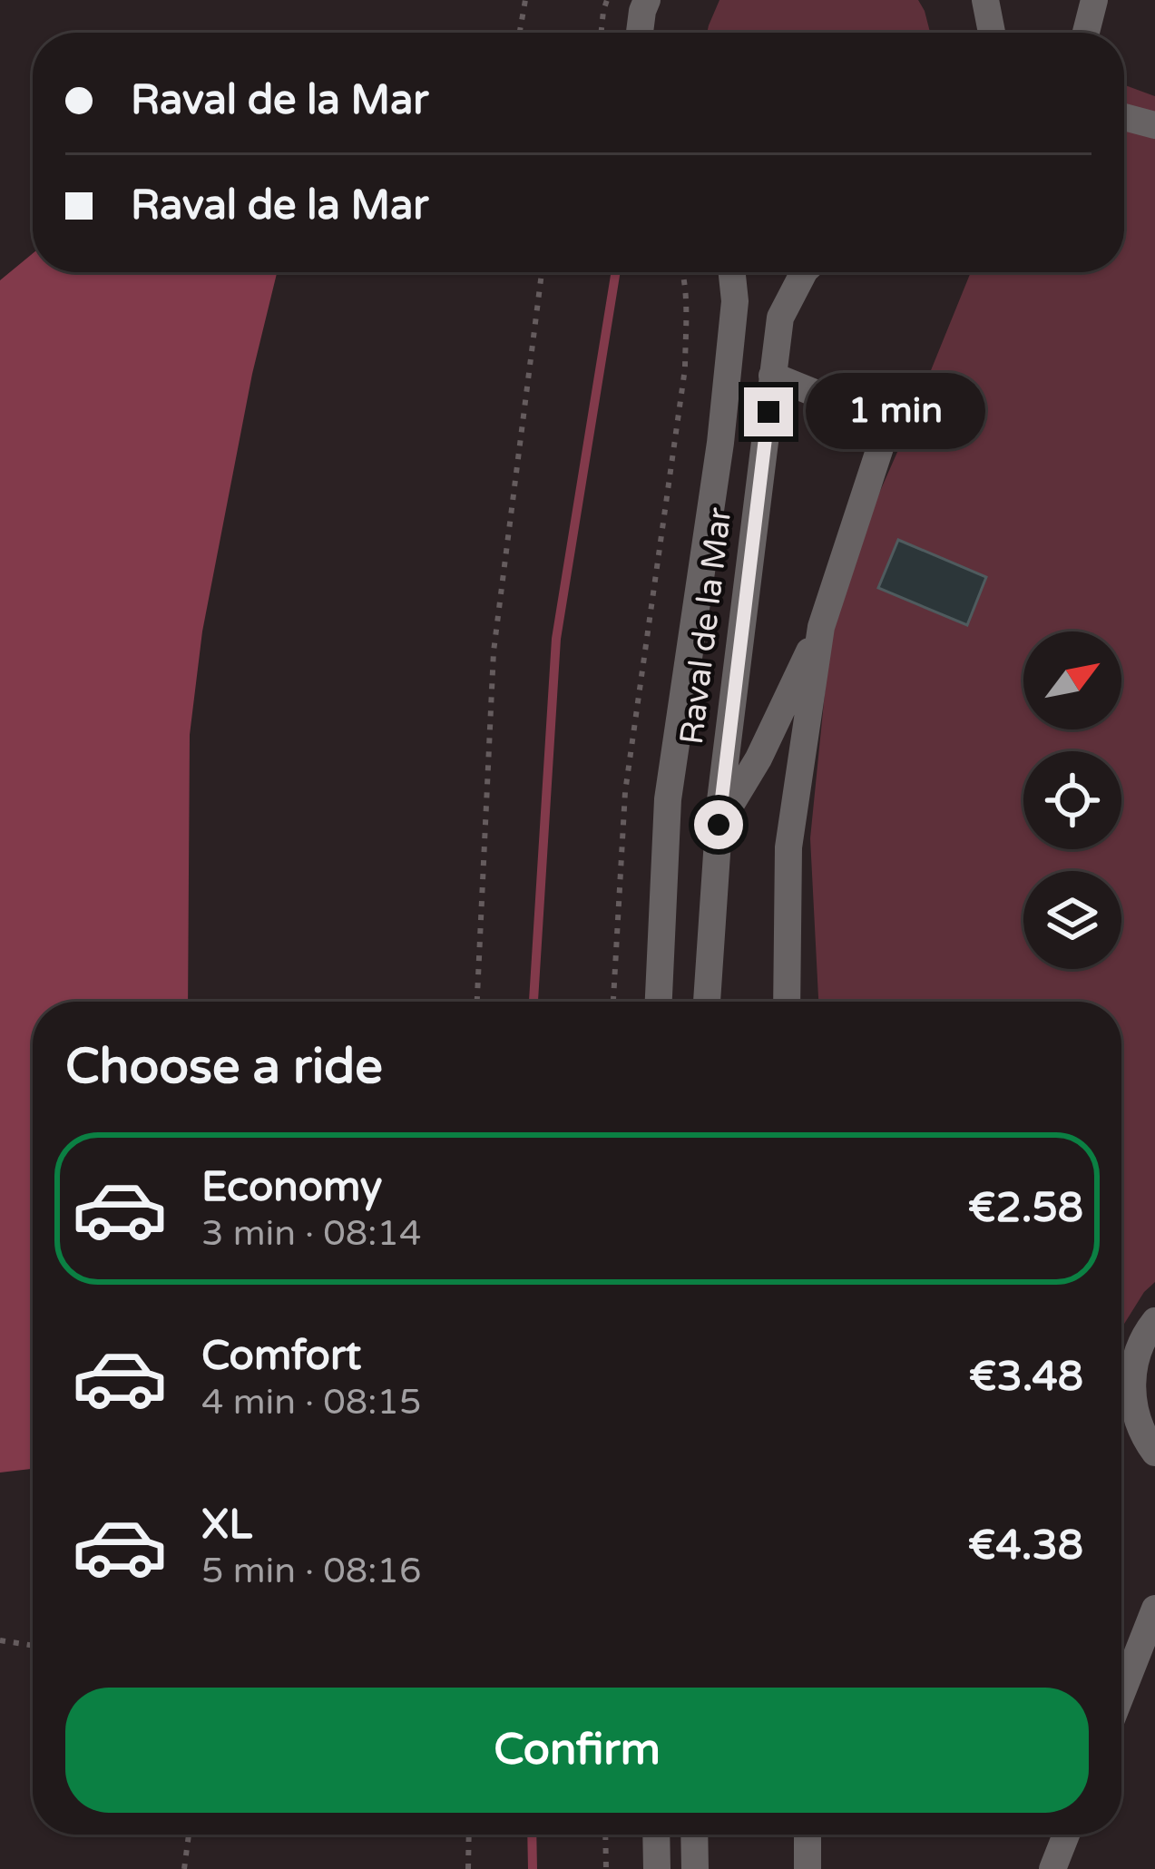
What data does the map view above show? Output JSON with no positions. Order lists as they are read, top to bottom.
{
  "streets": {
    "street": ["Raval de la Mar"]
  },
  "north": "top right",
  "page": {
    "banner": ["Raval de la Mar", "Raval de la Mar"],
    "bubble": "1 min",
    "heading": "Choose a ride",
    "list": [
      {
        "name": "Economy",
        "note": "3 min · 08:14",
        "value": "€2.58"
      },
      {
        "name": "Comfort",
        "note": "4 min · 08:15",
        "value": "€3.48"
      },
      {
        "name": "XL",
        "note": "5 min · 08:16",
        "value": "€4.38"
      }
    ],
    "buttons": "Confirm"
  }
}
